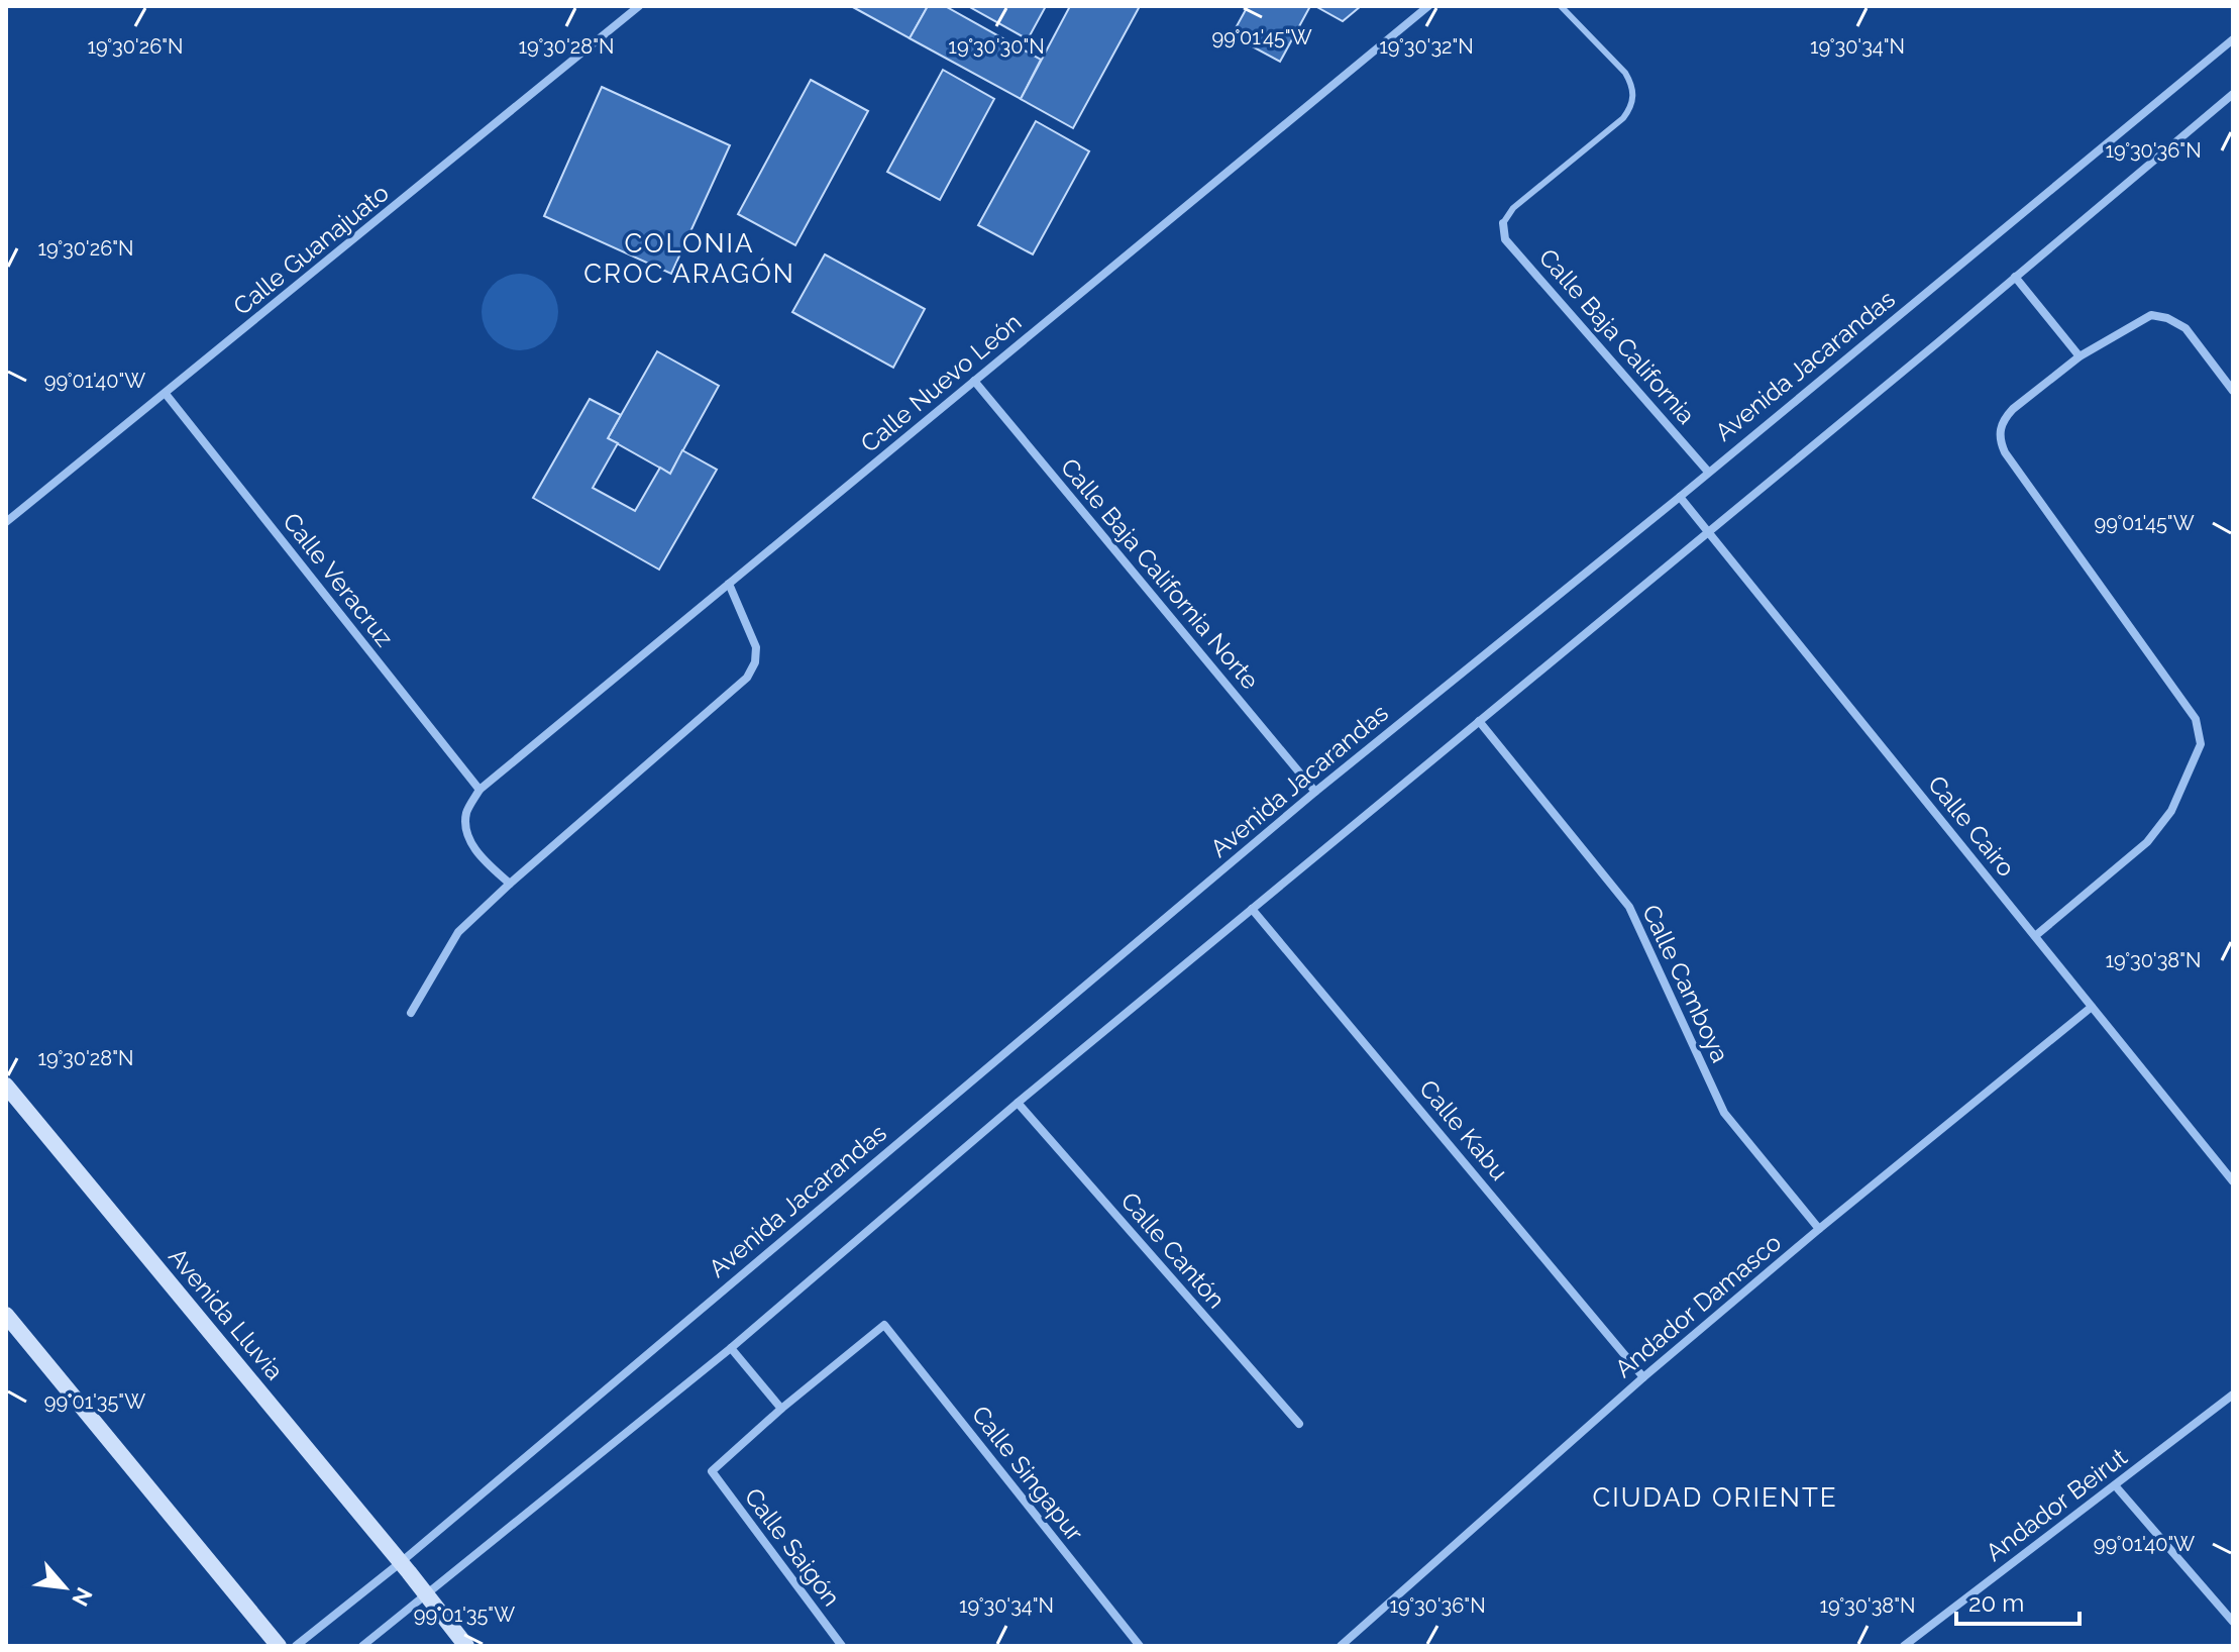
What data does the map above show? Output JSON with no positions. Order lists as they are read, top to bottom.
{
  "streets": {
    "main road": ["Avenida Lluvia"],
    "street": [
      "Calle Guanajuato",
      "Calle Baja California",
      "Avenida Jacarandas",
      "Calle Nuevo León",
      "Calle Baja California Norte",
      "Calle Veracruz",
      "Calle Cairo",
      "Calle Camboya",
      "Calle Kabu",
      "Calle Cantón",
      "Andador Damasco",
      "Calle Singapur",
      "Andador Beirut",
      "Calle Saigón"
    ]
  },
  "crossings": [
    ["Calle Guanajuato", "Calle Veracruz"],
    ["Calle Baja California", "Avenida Jacarandas"],
    ["Avenida Jacarandas", "Calle Baja California Norte"],
    ["Avenida Jacarandas", "Calle Cairo"],
    ["Avenida Jacarandas", "Avenida Lluvia"],
    ["Calle Nuevo León", "Calle Baja California Norte"],
    ["Calle Nuevo León", "Calle Veracruz"],
    ["Calle Cairo", "Andador Damasco"],
    ["Calle Camboya", "Andador Damasco"],
    ["Calle Kabu", "Andador Damasco"],
    ["Calle Singapur", "Calle Saigón"]
  ],
  "districts": ["COLONIA CROC ARAGÓN", "CIUDAD ORIENTE"],
  "scale_bar": "20 m",
  "north": "bottom right",
  "coordinates": [
    "99°01'45\"W",
    "19°30'26\"N",
    "19°30'28\"N",
    "19°30'30\"N",
    "19°30'32\"N",
    "19°30'34\"N",
    "19°30'36\"N",
    "99°01'40\"W",
    "19°30'38\"N",
    "99°01'35\"W"
  ]
}
